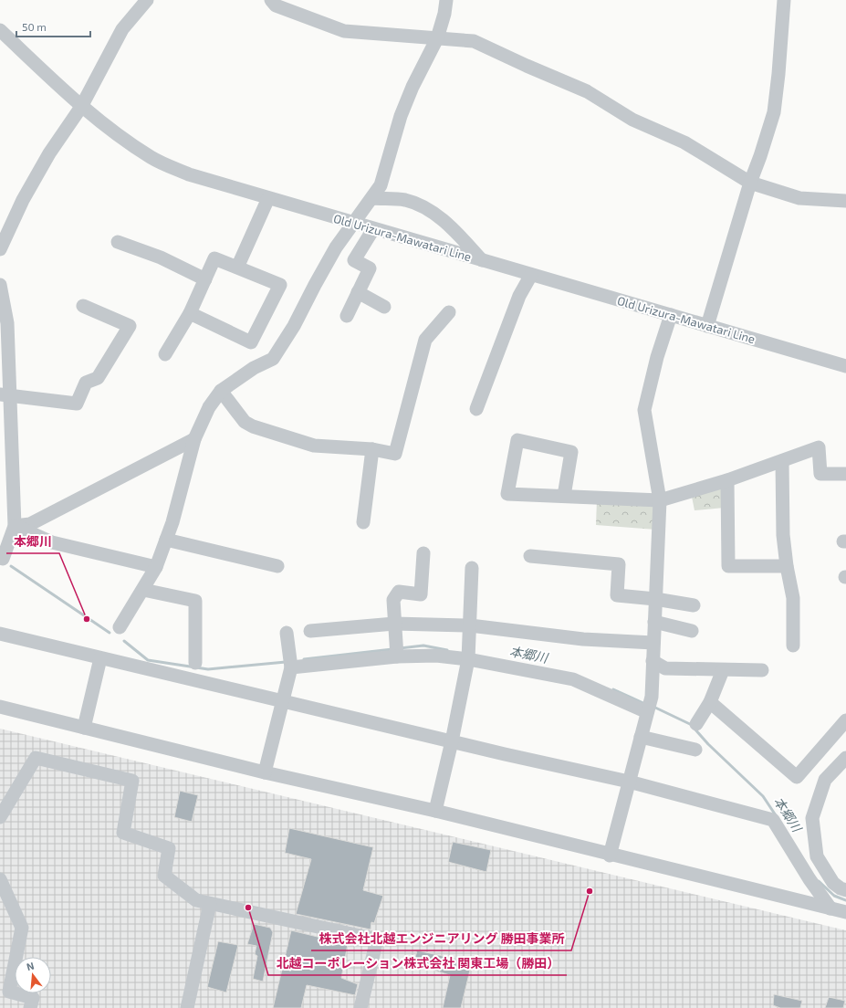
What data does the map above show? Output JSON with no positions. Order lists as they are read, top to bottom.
{
  "streets": {
    "street": ["Old Urizura-Mawatari Line"]
  },
  "water": ["本郷川"],
  "places": ["本郷川", "株式会社北越エンジニアリング 勝田事業所", "北越コーポレーション株式会社 関東工場（勝田）"],
  "scale_bar": "50 m",
  "north": "top"
}
